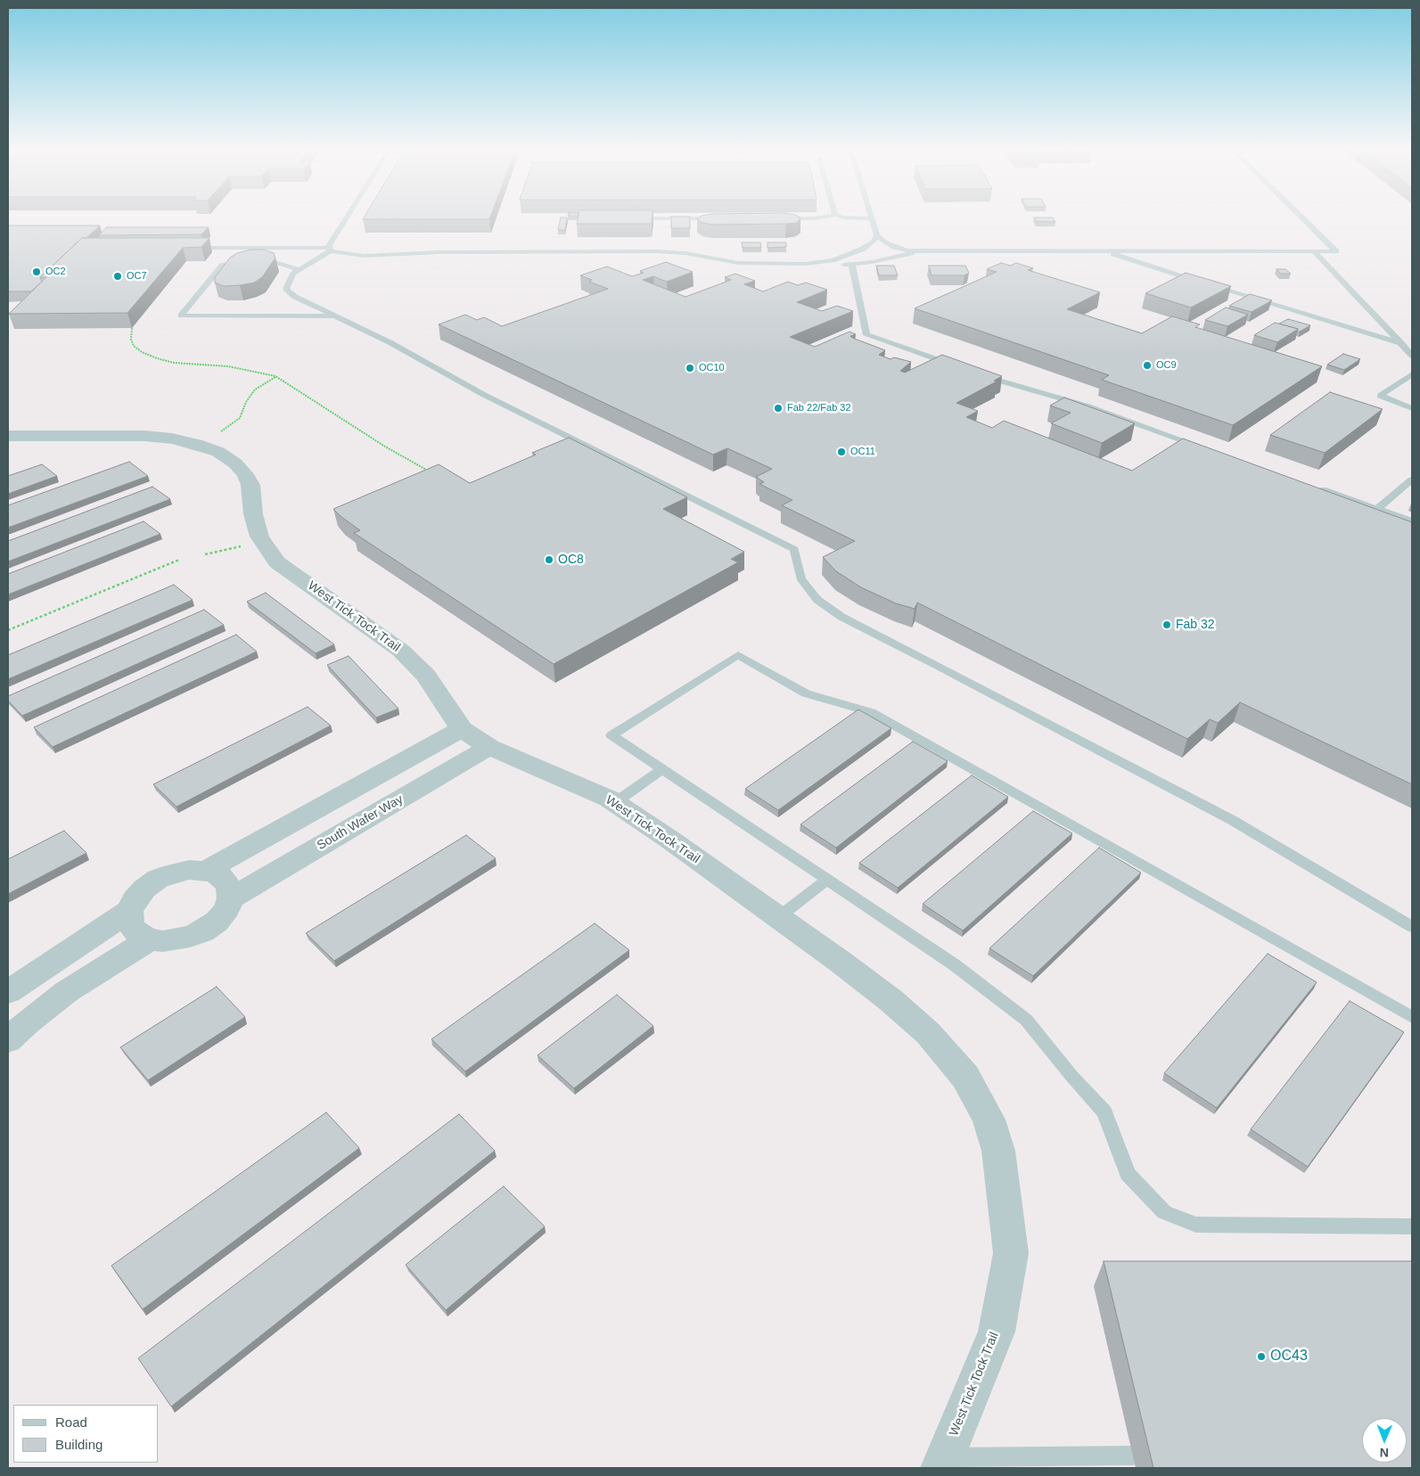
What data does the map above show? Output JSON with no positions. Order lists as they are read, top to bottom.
{
  "streets": {
    "street": ["West Tick Tock Trail", "South Wafer Way"]
  },
  "crossings": [
    ["West Tick Tock Trail", "South Wafer Way"]
  ],
  "places": [
    "OC2",
    "OC7",
    "OC9",
    "OC10",
    "Fab 22/Fab 32",
    "OC11",
    "OC8",
    "Fab 32",
    "OC43"
  ],
  "legend": ["Road", "Building"],
  "north": "bottom"
}
